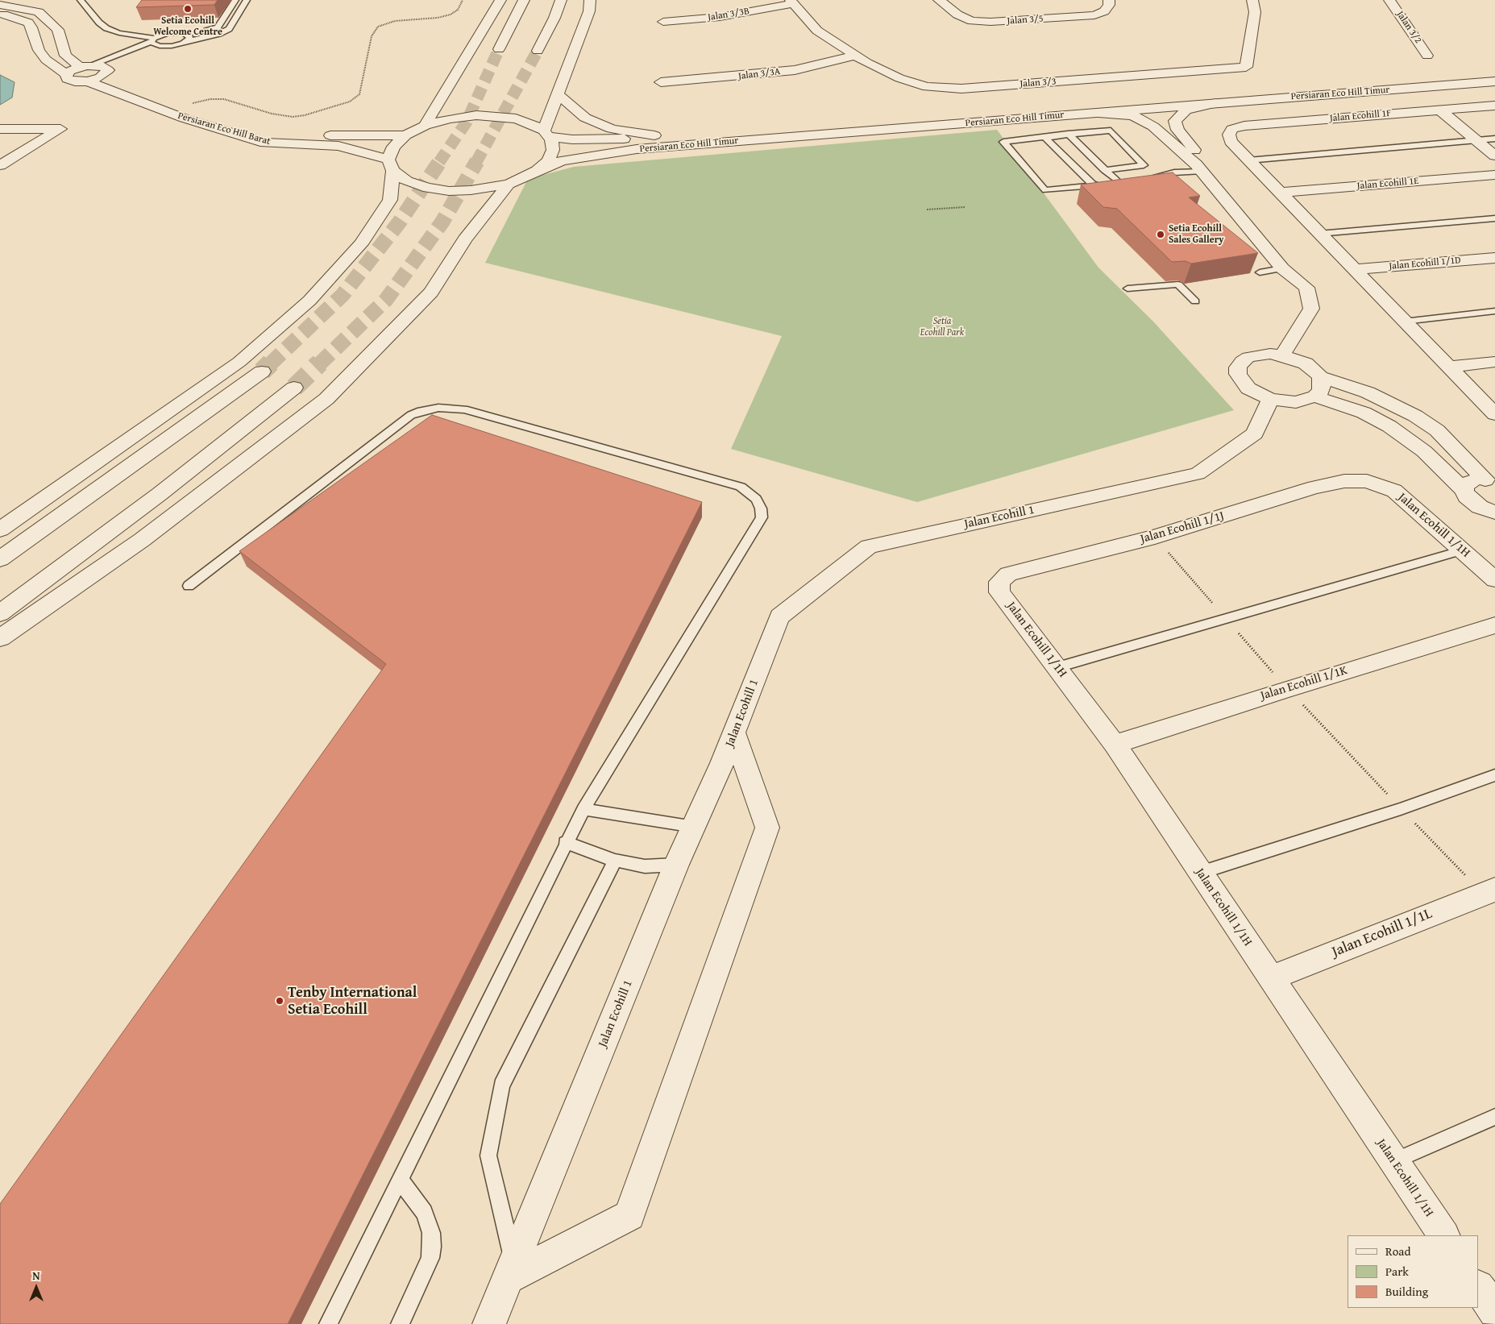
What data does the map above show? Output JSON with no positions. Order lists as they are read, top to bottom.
{
  "streets": {
    "street": [
      "Jalan 3/3B",
      "Jalan 3/5",
      "Jalan 3/2",
      "Jalan 3/3A",
      "Jalan 3/3",
      "Persiaran Eco Hill Timur",
      "Jalan Ecohill 1F",
      "Persiaran Eco Hill Barat",
      "Jalan Ecohill 1E",
      "Jalan Ecohill 1/1D",
      "Jalan Ecohill 1",
      "Jalan Ecohill 1/1H",
      "Jalan Ecohill 1/1J",
      "Jalan Ecohill 1/1K",
      "Jalan Ecohill 1/1L"
    ]
  },
  "crossings": [
    ["Jalan 3/3B", "Jalan 3/3"],
    ["Jalan 3/3A", "Jalan 3/3"],
    ["Persiaran Eco Hill Timur", "Persiaran Eco Hill Barat"],
    ["Jalan Ecohill 1/1H", "Jalan Ecohill 1/1J"],
    ["Jalan Ecohill 1/1H", "Jalan Ecohill 1/1K"],
    ["Jalan Ecohill 1/1H", "Jalan Ecohill 1/1L"]
  ],
  "parks": ["Setia Ecohill Park"],
  "places": ["Setia Ecohill Welcome Centre", "Setia Ecohill Sales Gallery", "Tenby International Setia Ecohill"],
  "legend": ["Road", "Park", "Building"],
  "north": "top"
}
